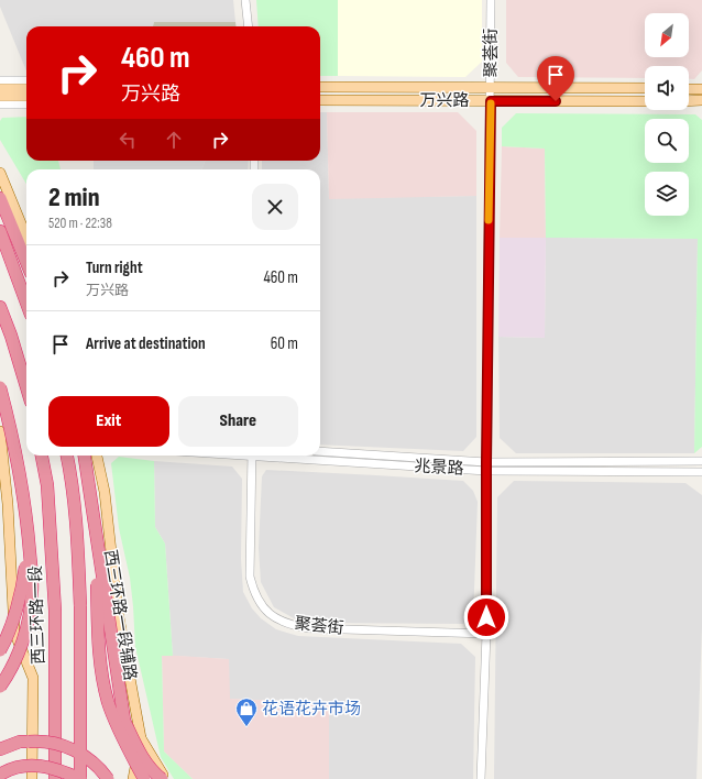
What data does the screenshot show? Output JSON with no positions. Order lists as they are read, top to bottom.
{
  "streets": {
    "highway": ["西三环路一段"],
    "main road": ["万兴路", "西三环路一段辅路"],
    "street": ["聚荟街", "兆景路"]
  },
  "crossings": [
    ["聚荟街", "万兴路"],
    ["聚荟街", "兆景路"]
  ],
  "places": {
    "shop": ["花语花卉市场"]
  },
  "north": "bottom left",
  "page": {
    "turn": ["460 m", "万兴路"],
    "heading": ["2 min", "520 m · 22:38"],
    "list": [
      {
        "name": "Turn right",
        "note": "万兴路",
        "value": "460 m"
      },
      {
        "name": "Arrive at destination",
        "value": "60 m"
      }
    ],
    "buttons": ["Exit", "Share"]
  }
}
